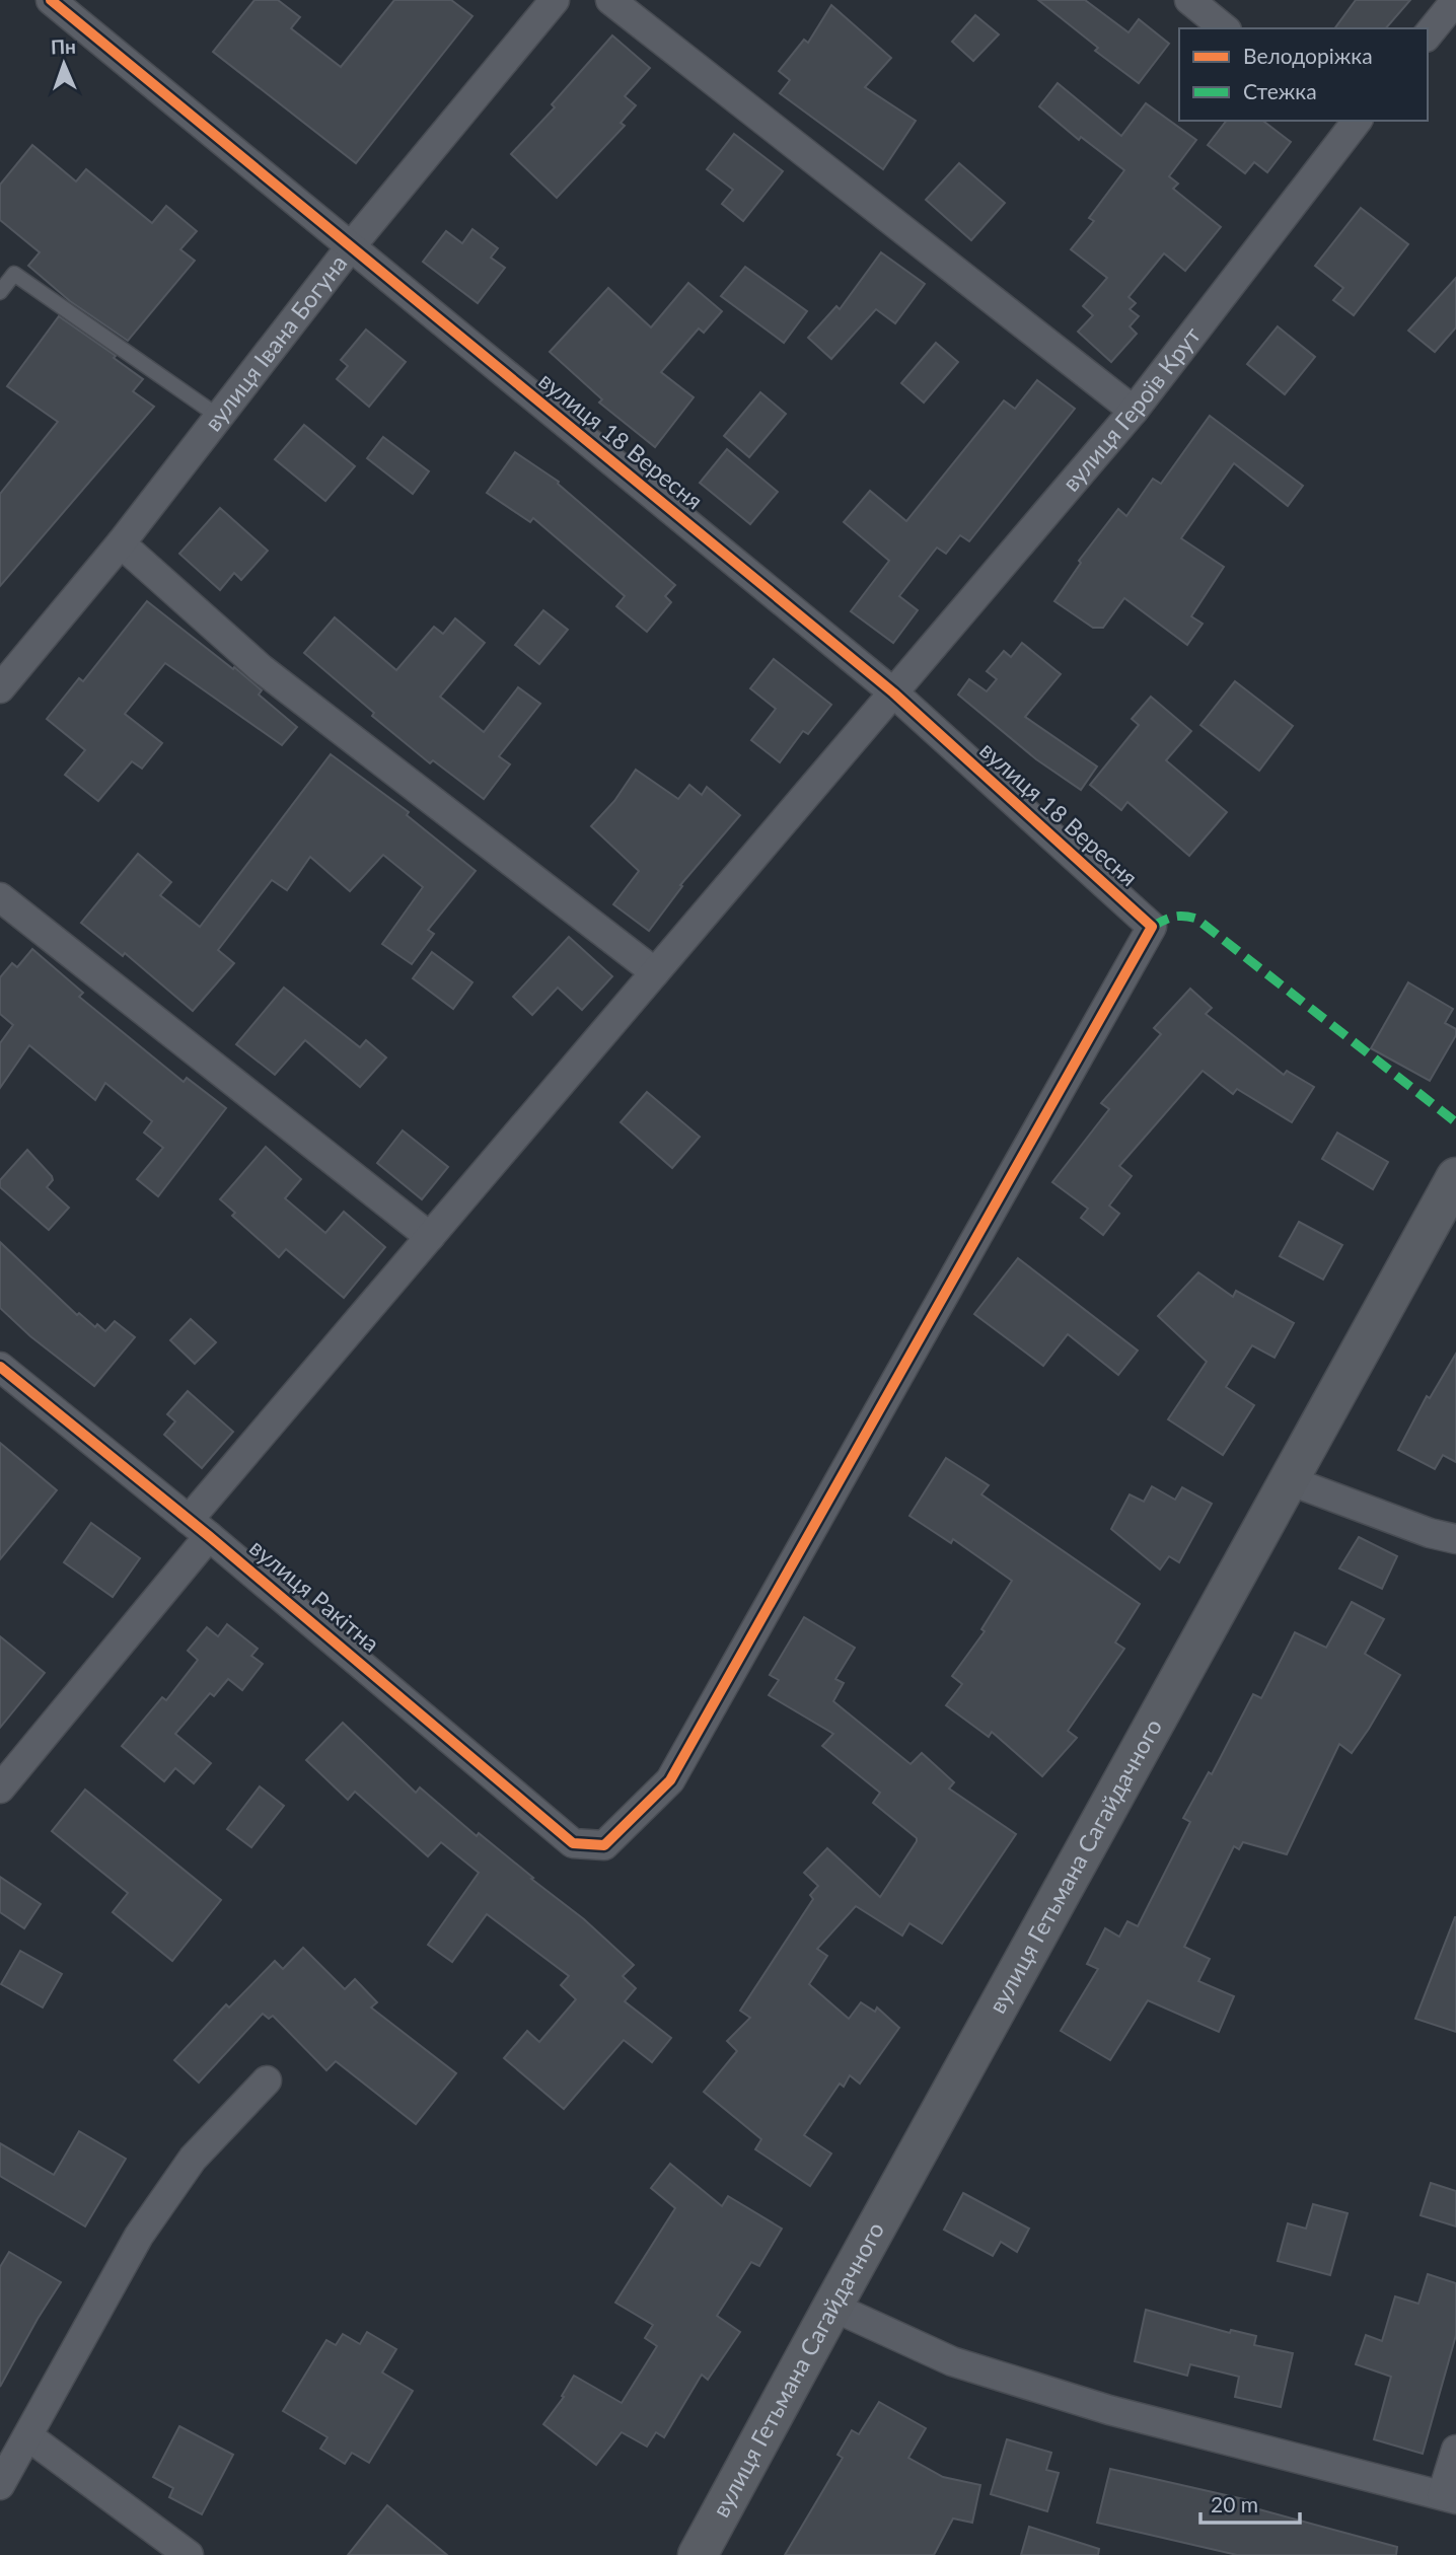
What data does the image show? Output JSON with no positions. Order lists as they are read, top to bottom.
{
  "streets": {
    "main road": ["вулиця Гетьмана Сагайдачного"],
    "street": [
      "вулиця Івана Богуна",
      "вулиця Героїв Крут",
      "вулиця 18 Вересня",
      "вулиця Ракітна"
    ]
  },
  "crossings": [
    ["вулиця Івана Богуна", "вулиця 18 Вересня"],
    ["вулиця Героїв Крут", "вулиця 18 Вересня"],
    ["вулиця Героїв Крут", "вулиця Ракітна"],
    ["вулиця 18 Вересня", "вулиця Ракітна"]
  ],
  "legend": ["Велодоріжка", "Стежка"],
  "scale_bar": "20 m",
  "north": "top"
}
